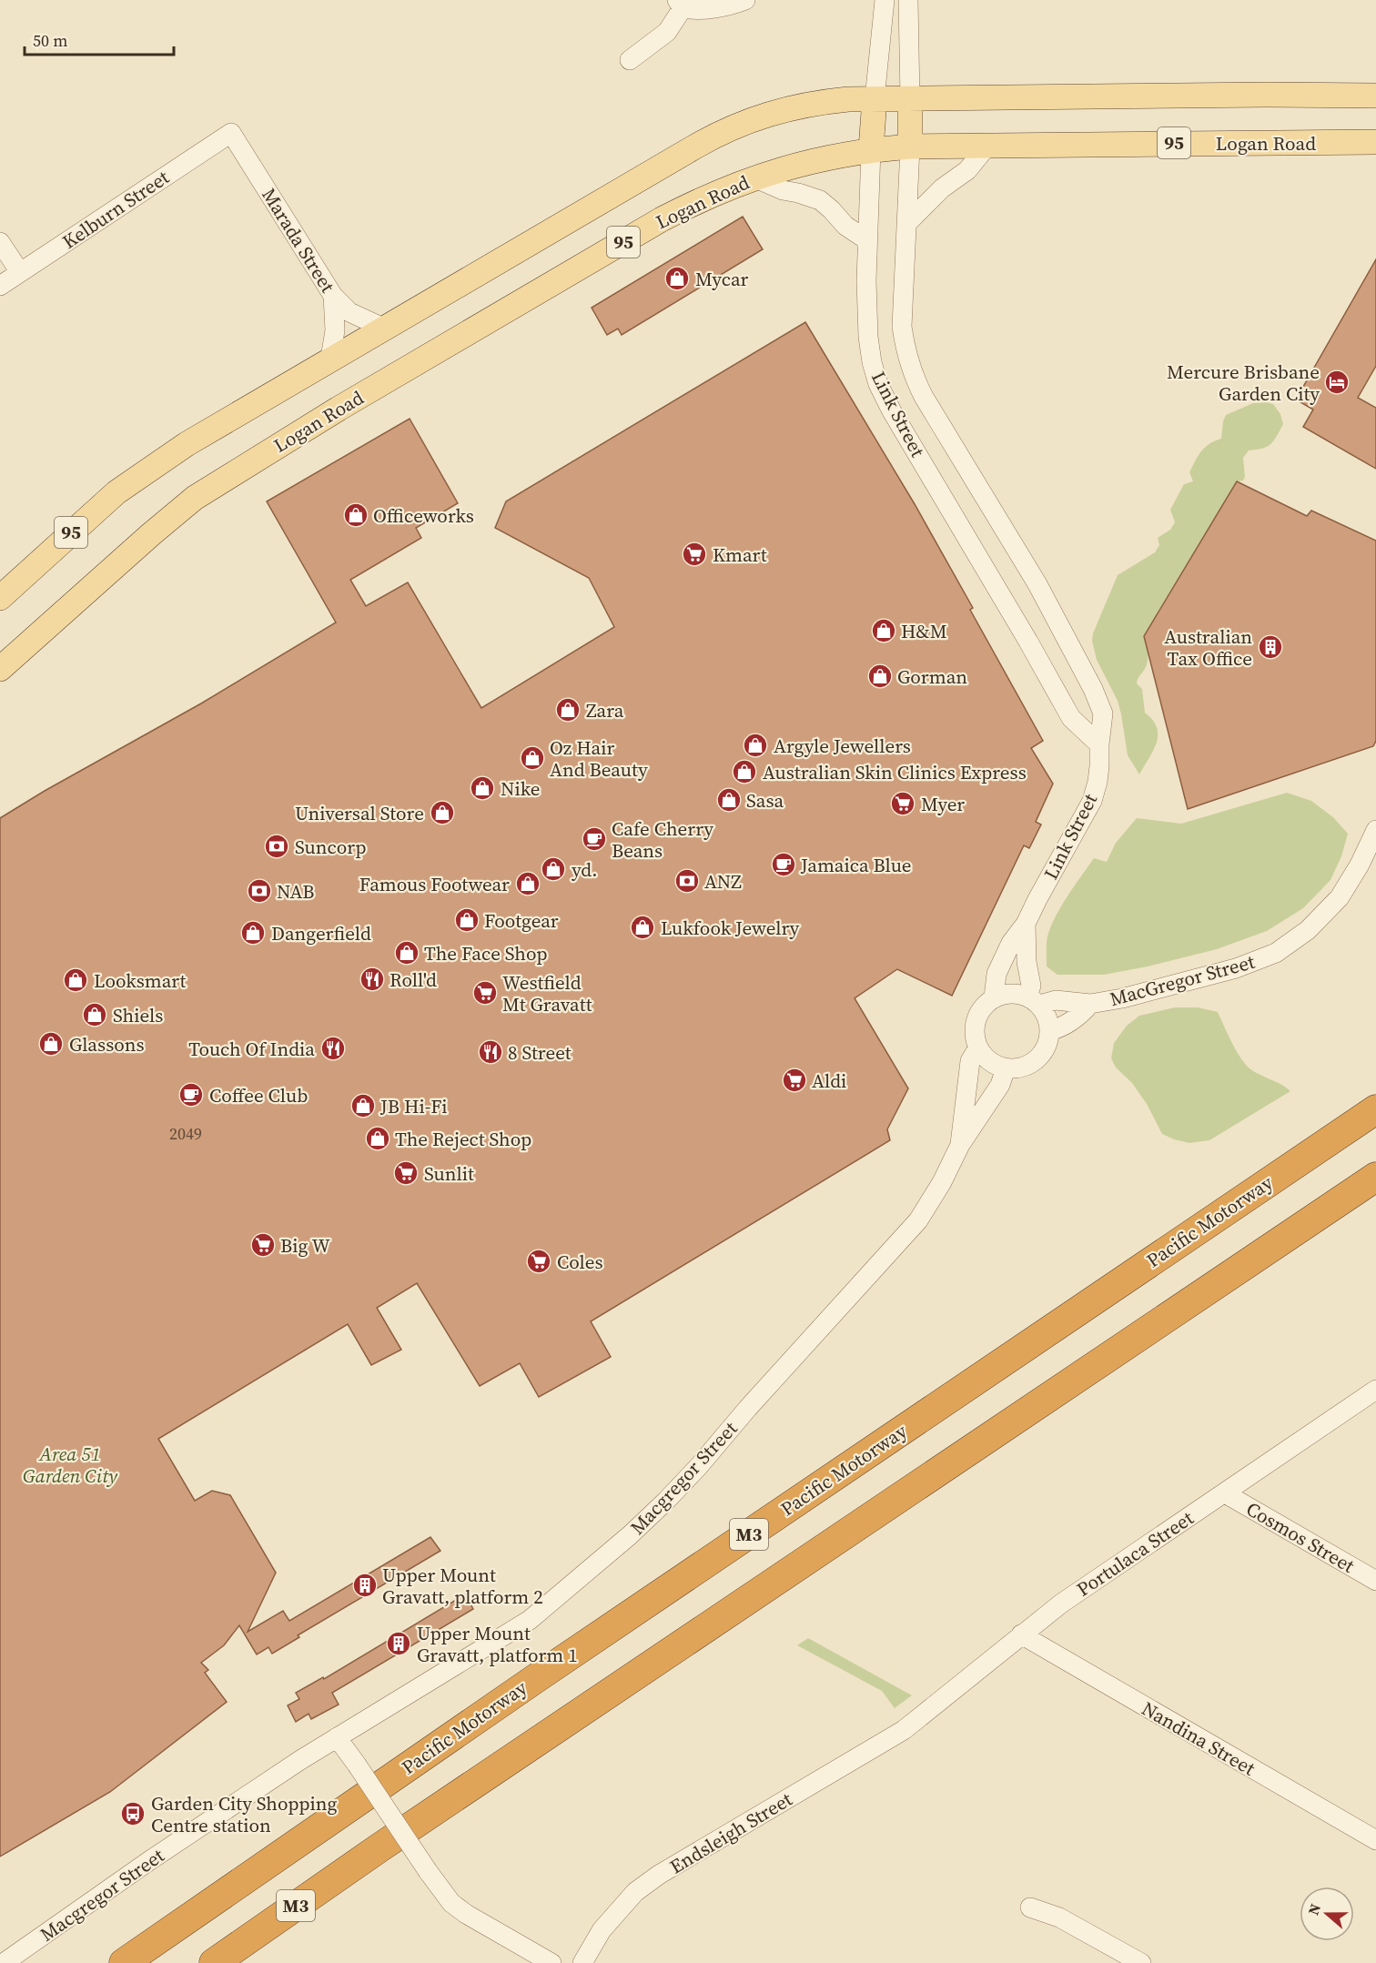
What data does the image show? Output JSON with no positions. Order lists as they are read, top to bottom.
{
  "streets": {
    "highway": ["Pacific Motorway", "M3"],
    "main road": ["95", "Logan Road", "Link Street"],
    "street": [
      "Kelburn Street",
      "Marada Street",
      "MacGregor Street",
      "Macgregor Street",
      "Cosmos Street",
      "Portulaca Street",
      "Nandina Street",
      "Endsleigh Street"
    ]
  },
  "crossings": [
    ["95", "Marada Street"],
    ["95", "Link Street"],
    ["Logan Road", "Link Street"],
    ["Kelburn Street", "Marada Street"],
    ["Link Street", "MacGregor Street"],
    ["Link Street", "Macgregor Street"],
    ["MacGregor Street", "Macgregor Street"],
    ["Cosmos Street", "Portulaca Street"],
    ["Portulaca Street", "Nandina Street"],
    ["Portulaca Street", "Endsleigh Street"]
  ],
  "parks": ["Area 51 Garden City"],
  "places": {
    "shop": [
      "Mycar",
      "Officeworks",
      "H&M",
      "Gorman",
      "Zara",
      "Argyle Jewellers",
      "Oz Hair And Beauty",
      "Australian Skin Clinics Express",
      "Nike",
      "Sasa",
      "Universal Store",
      "yd.",
      "Famous Footwear",
      "Footgear",
      "Lukfook Jewelry",
      "Dangerfield",
      "The Face Shop",
      "Looksmart",
      "Shiels",
      "Glassons",
      "JB Hi-Fi",
      "The Reject Shop"
    ],
    "hotel": ["Mercure Brisbane Garden City"],
    "supermarket": [
      "Kmart",
      "Myer",
      "Westfield Mt Gravatt",
      "Aldi",
      "Sunlit",
      "Big W",
      "Coles"
    ],
    "building": ["Australian Tax Office", "Upper Mount Gravatt, platform 2", "Upper Mount Gravatt, platform 1"],
    "cafe": ["Cafe Cherry Beans", "Jamaica Blue", "Coffee Club"],
    "bank": ["Suncorp", "ANZ", "NAB"],
    "restaurant": ["Roll'd", "Touch Of India", "8 Street"],
    "bus stop": ["Garden City Shopping Centre station"]
  },
  "house_numbers": ["2049"],
  "scale_bar": "50 m",
  "north": "left"
}
